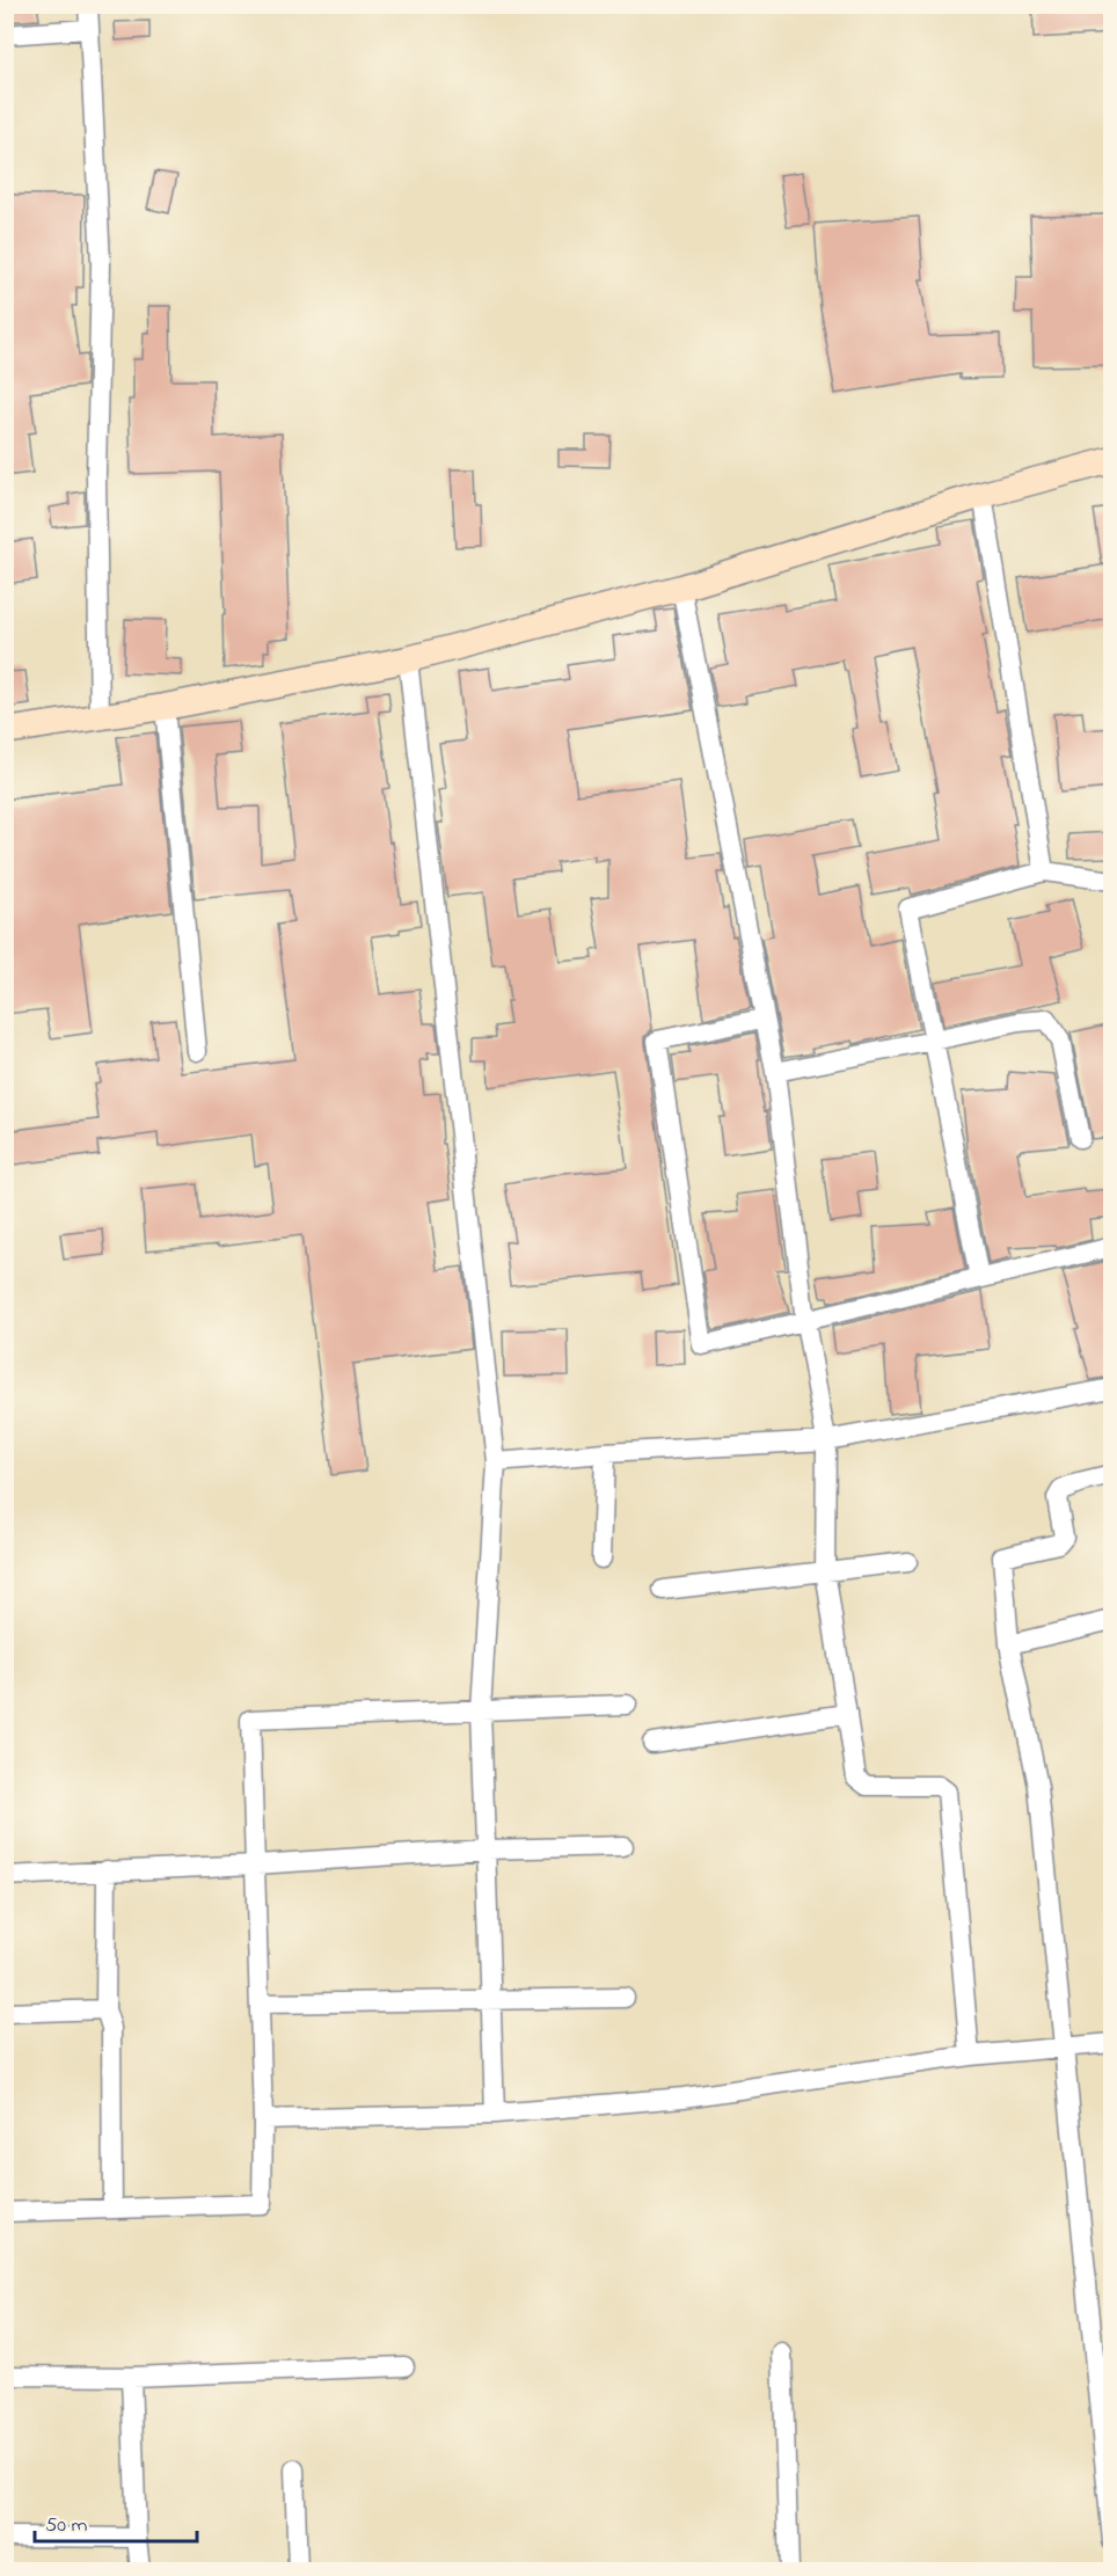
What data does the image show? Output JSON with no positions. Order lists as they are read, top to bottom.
{
  "scale_bar": "50 m"
}
